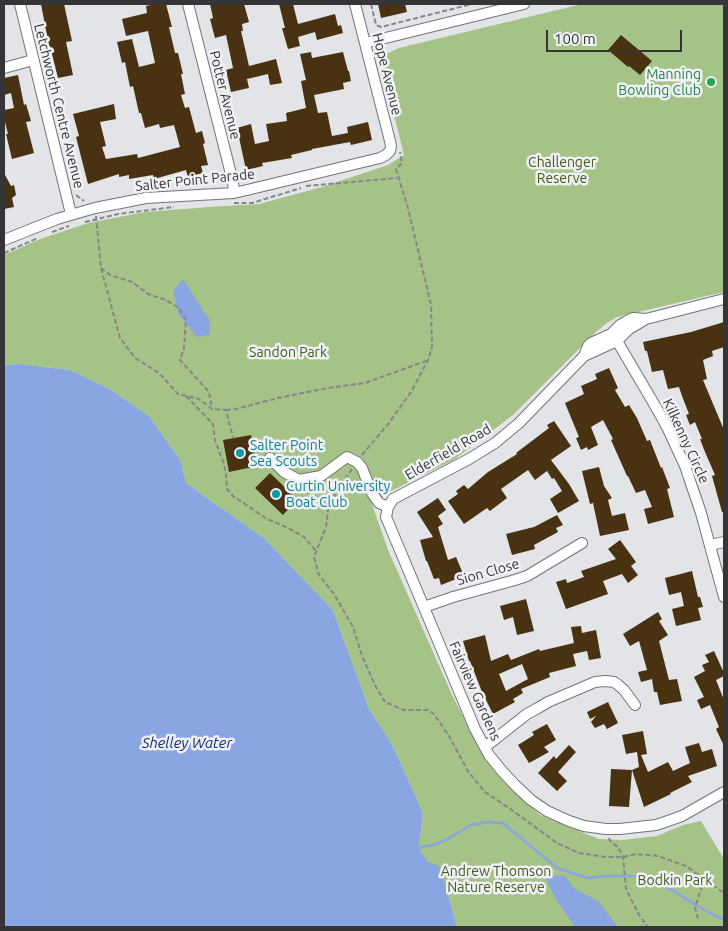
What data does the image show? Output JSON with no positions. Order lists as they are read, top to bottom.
{
  "streets": {
    "street": [
      "Hope Avenue",
      "Potter Avenue",
      "Letchworth Centre Avenue",
      "Salter Point Parade",
      "Kilkenny Circle",
      "Elderfield Road",
      "Sion Close",
      "Fairview Gardens"
    ]
  },
  "crossings": [
    ["Hope Avenue", "Salter Point Parade"],
    ["Potter Avenue", "Salter Point Parade"],
    ["Letchworth Centre Avenue", "Salter Point Parade"],
    ["Kilkenny Circle", "Elderfield Road"],
    ["Elderfield Road", "Fairview Gardens"],
    ["Sion Close", "Fairview Gardens"]
  ],
  "water": ["Shelley Water"],
  "parks": [
    "Challenger Reserve",
    "Sandon Park",
    "Andrew Thomson Nature Reserve",
    "Bodkin Park"
  ],
  "places": ["Manning Bowling Club", "Salter Point Sea Scouts", "Curtin University Boat Club"],
  "scale_bar": "100 m"
}
